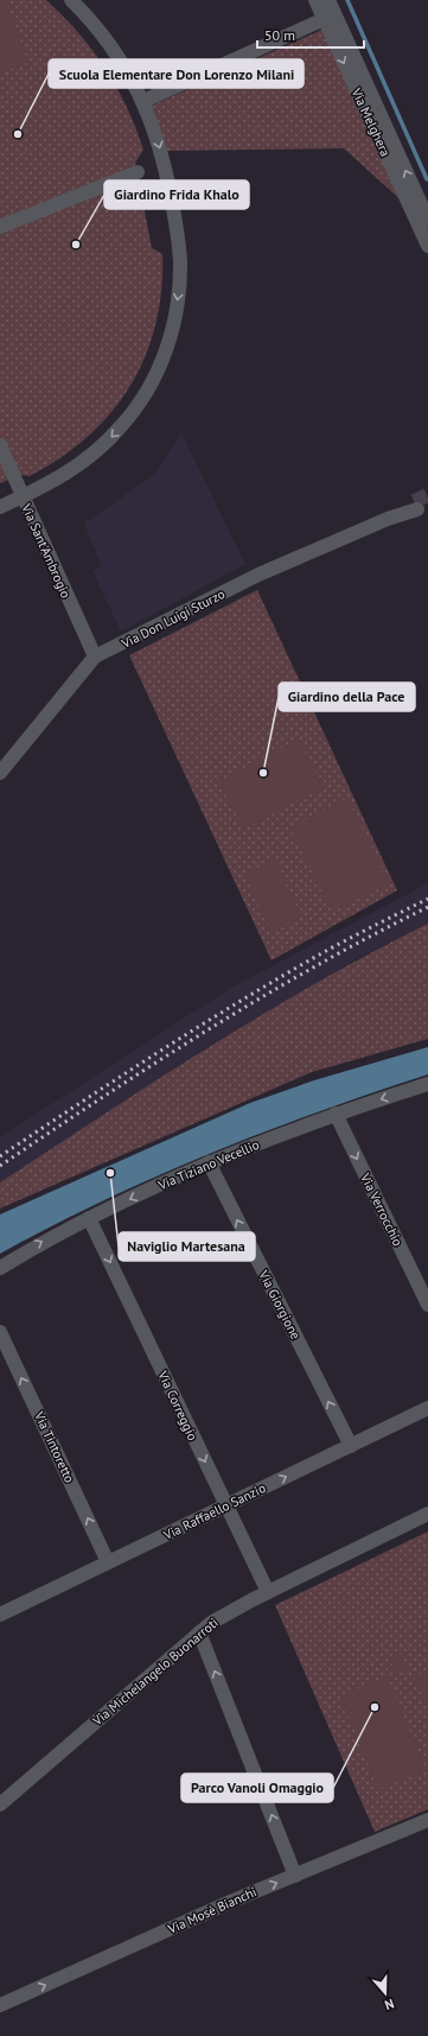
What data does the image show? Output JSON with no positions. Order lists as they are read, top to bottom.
{
  "streets": {
    "street": [
      "Via Melghera",
      "Via Sant'Ambrogio",
      "Via Don Luigi Sturzo",
      "Via Tiziano Vecellio",
      "Via Verrocchio",
      "Via Giorgione",
      "Via Correggio",
      "Via Tintoretto",
      "Via Raffaello Sanzio",
      "Via Michelangelo Buonarroti",
      "Via Mosè Bianchi"
    ]
  },
  "crossings": [
    ["Via Sant'Ambrogio", "Via Don Luigi Sturzo"],
    ["Via Tiziano Vecellio", "Via Verrocchio"],
    ["Via Tiziano Vecellio", "Via Giorgione"],
    ["Via Tiziano Vecellio", "Via Correggio"],
    ["Via Giorgione", "Via Raffaello Sanzio"],
    ["Via Correggio", "Via Raffaello Sanzio"],
    ["Via Correggio", "Via Michelangelo Buonarroti"],
    ["Via Tintoretto", "Via Raffaello Sanzio"]
  ],
  "one_way": [
    "Via Verrocchio",
    "Via Giorgione",
    "Via Correggio",
    "Via Tintoretto",
    "Via Mosè Bianchi"
  ],
  "places": [
    "Scuola Elementare Don Lorenzo Milani",
    "Giardino Frida Khalo",
    "Giardino della Pace",
    "Naviglio Martesana",
    "Parco Vanoli Omaggio"
  ],
  "scale_bar": "50 m",
  "north": "bottom"
}
